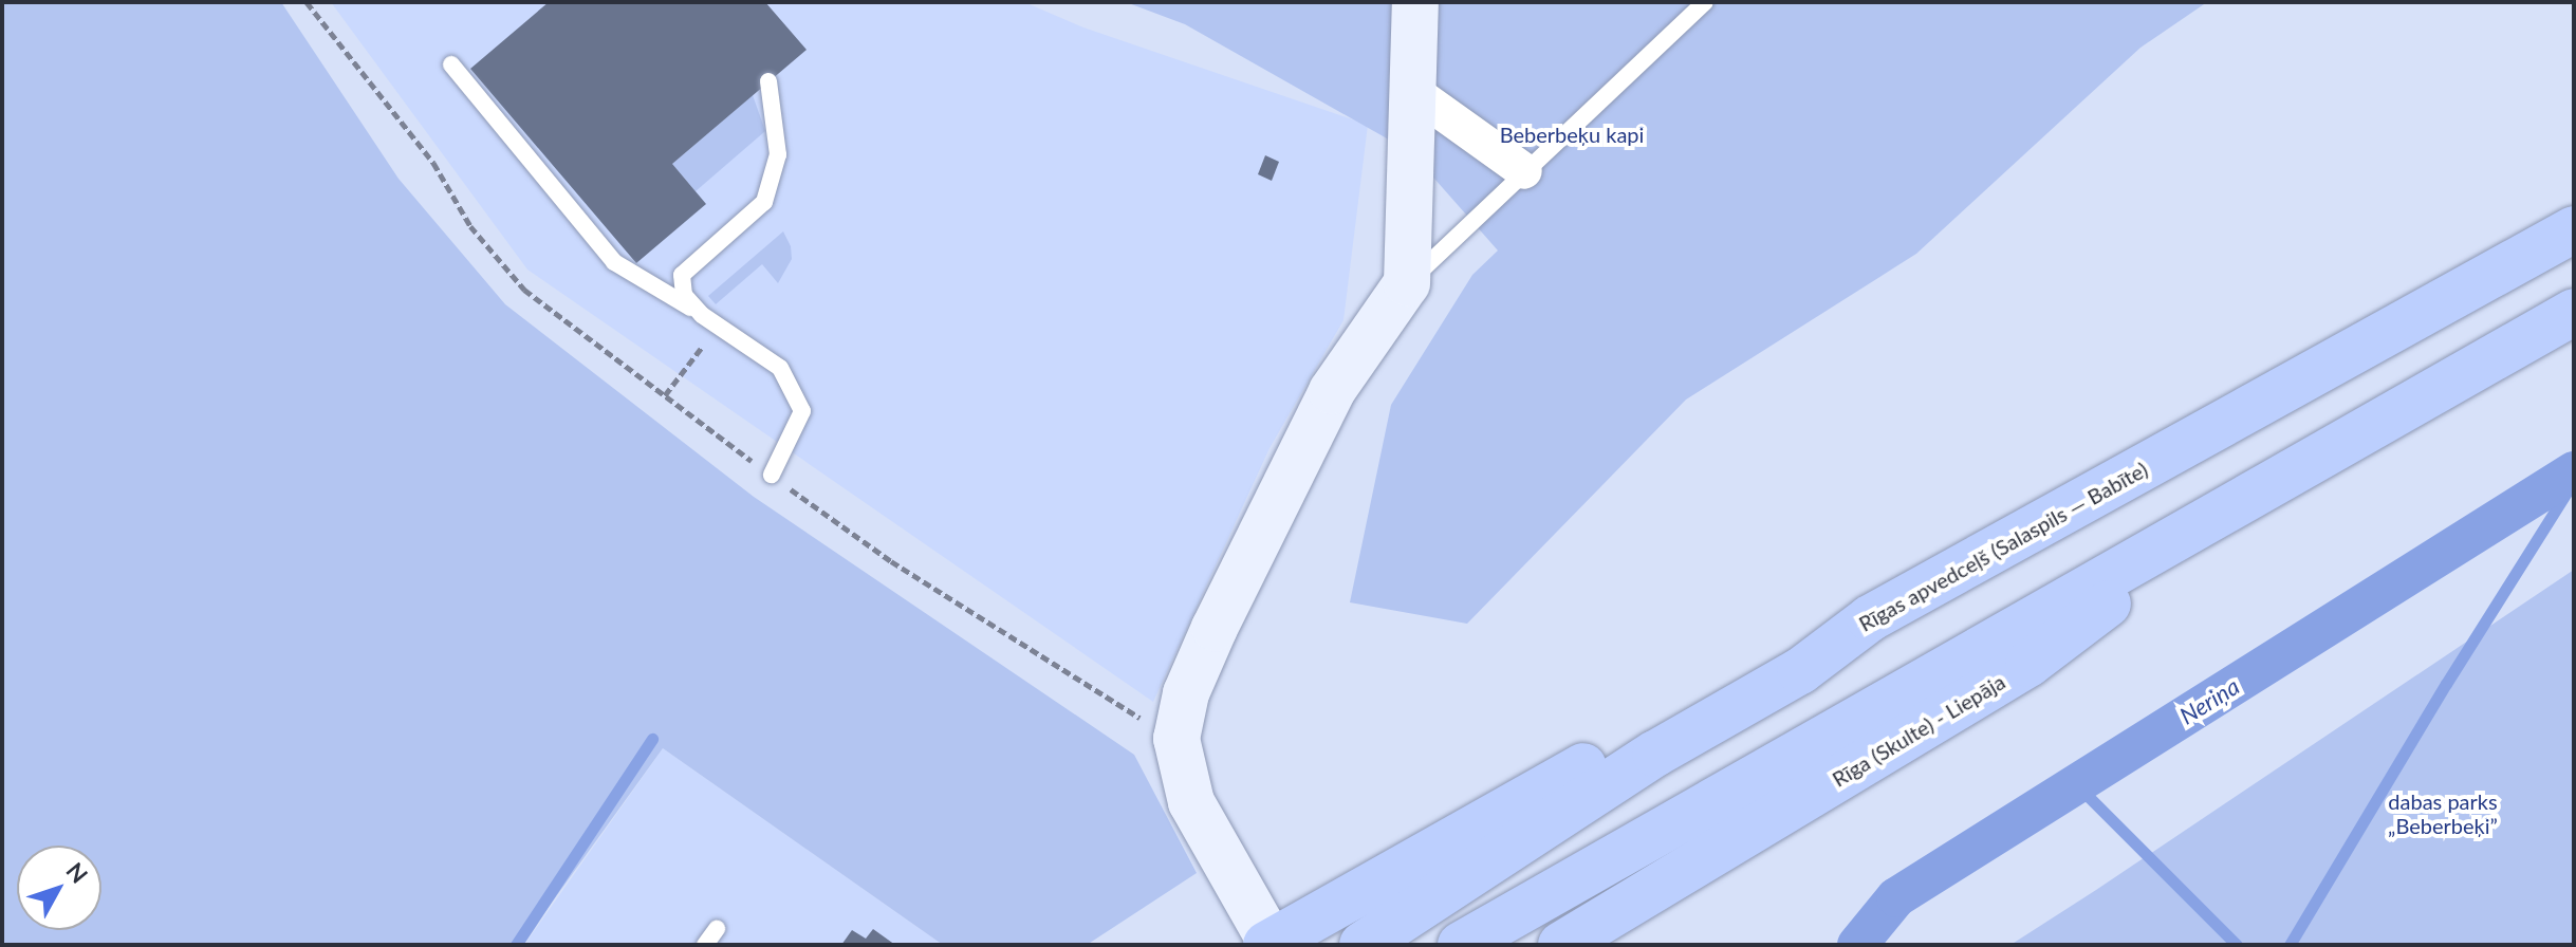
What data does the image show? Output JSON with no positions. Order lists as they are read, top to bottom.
{
  "streets": {
    "highway": ["Rīgas apvedceļš (Salaspils — Babīte)", "Rīga (Skulte) - Liepāja"]
  },
  "water": ["Neriņa"],
  "parks": ["Beberbeķu kapi", "dabas parks „Beberbeķi”"],
  "north": "top right"
}
